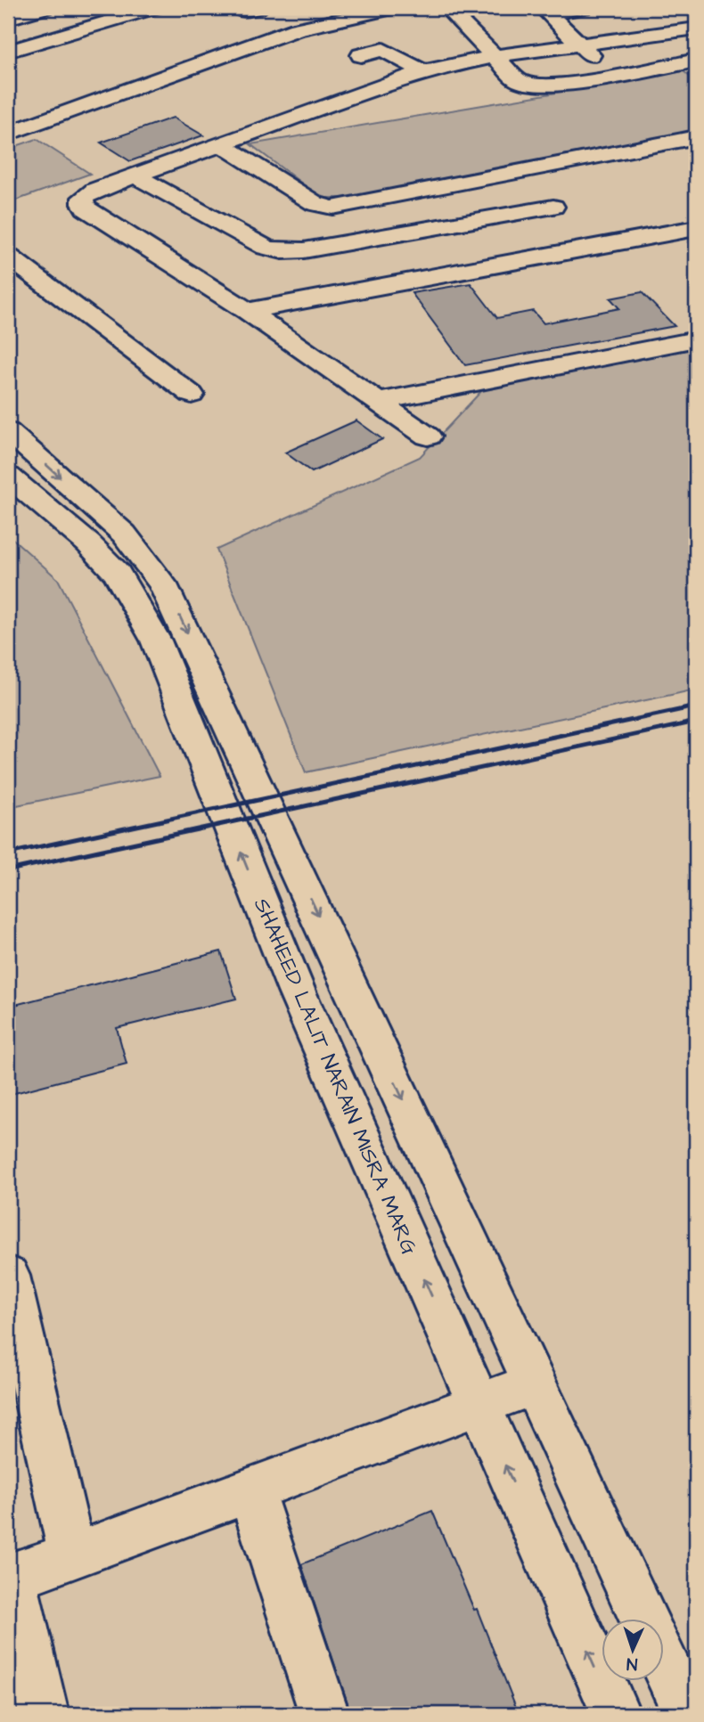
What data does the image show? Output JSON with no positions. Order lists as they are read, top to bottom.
{
  "streets": {
    "street": ["SHAHEED LALIT NARAIN MISRA MARG"]
  },
  "north": "bottom"
}
